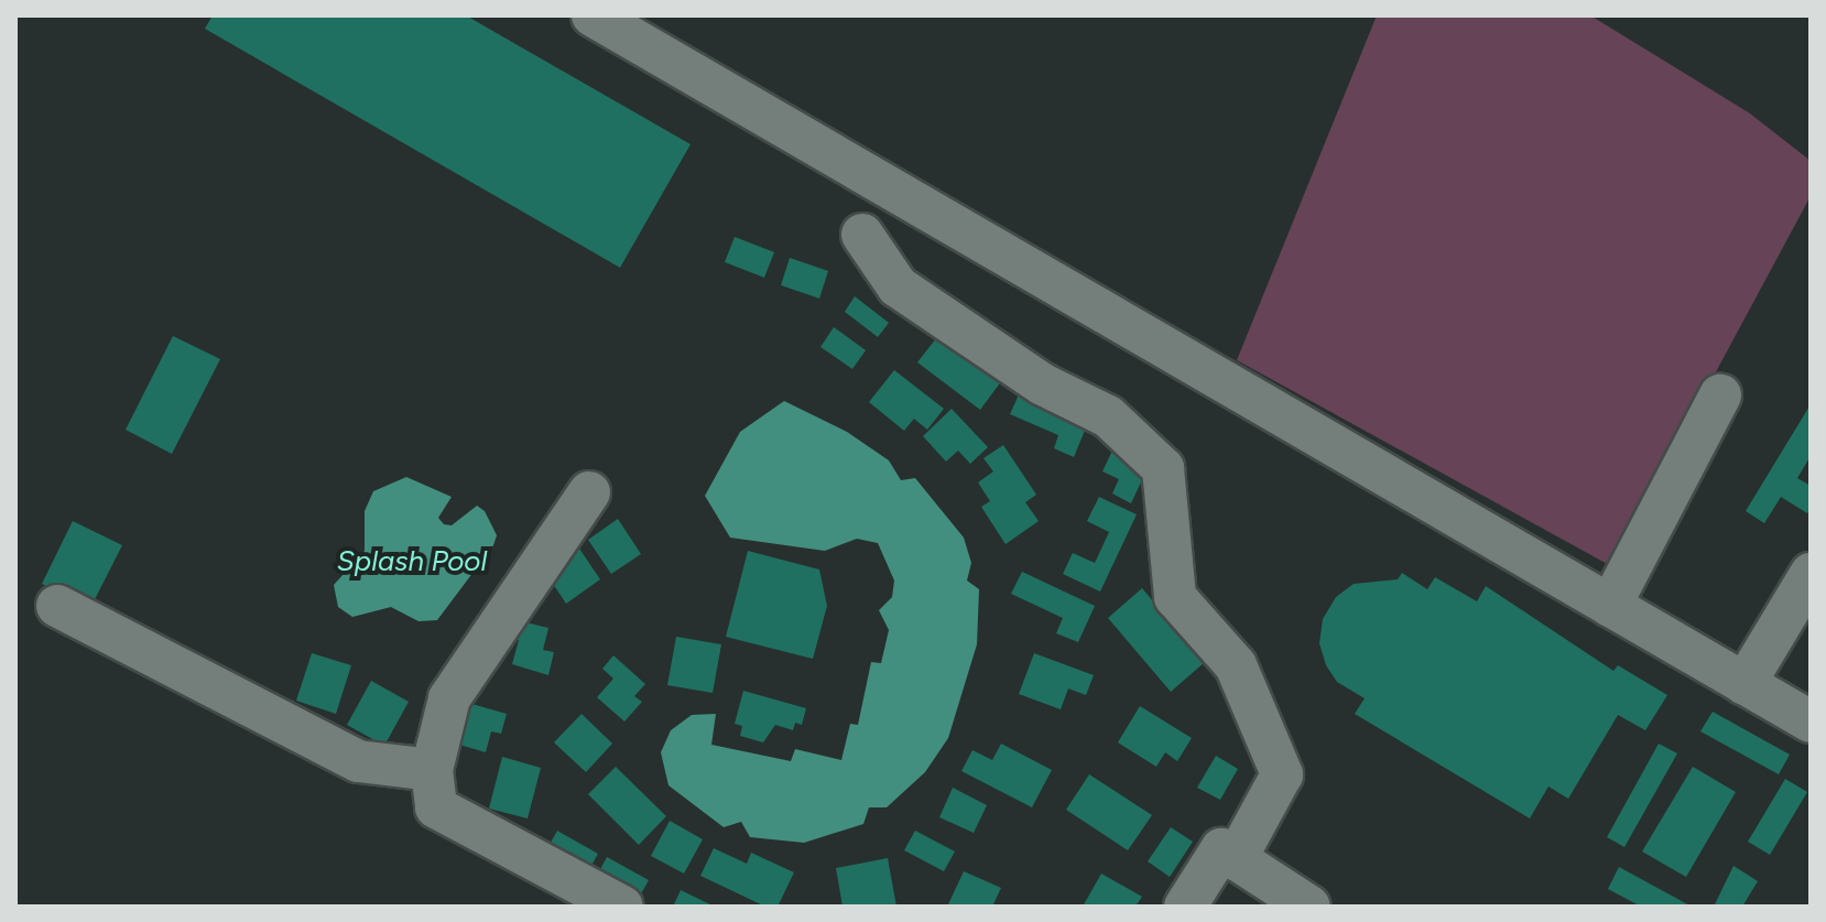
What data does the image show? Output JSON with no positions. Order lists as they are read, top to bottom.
{
  "water": ["Splash Pool"]
}
